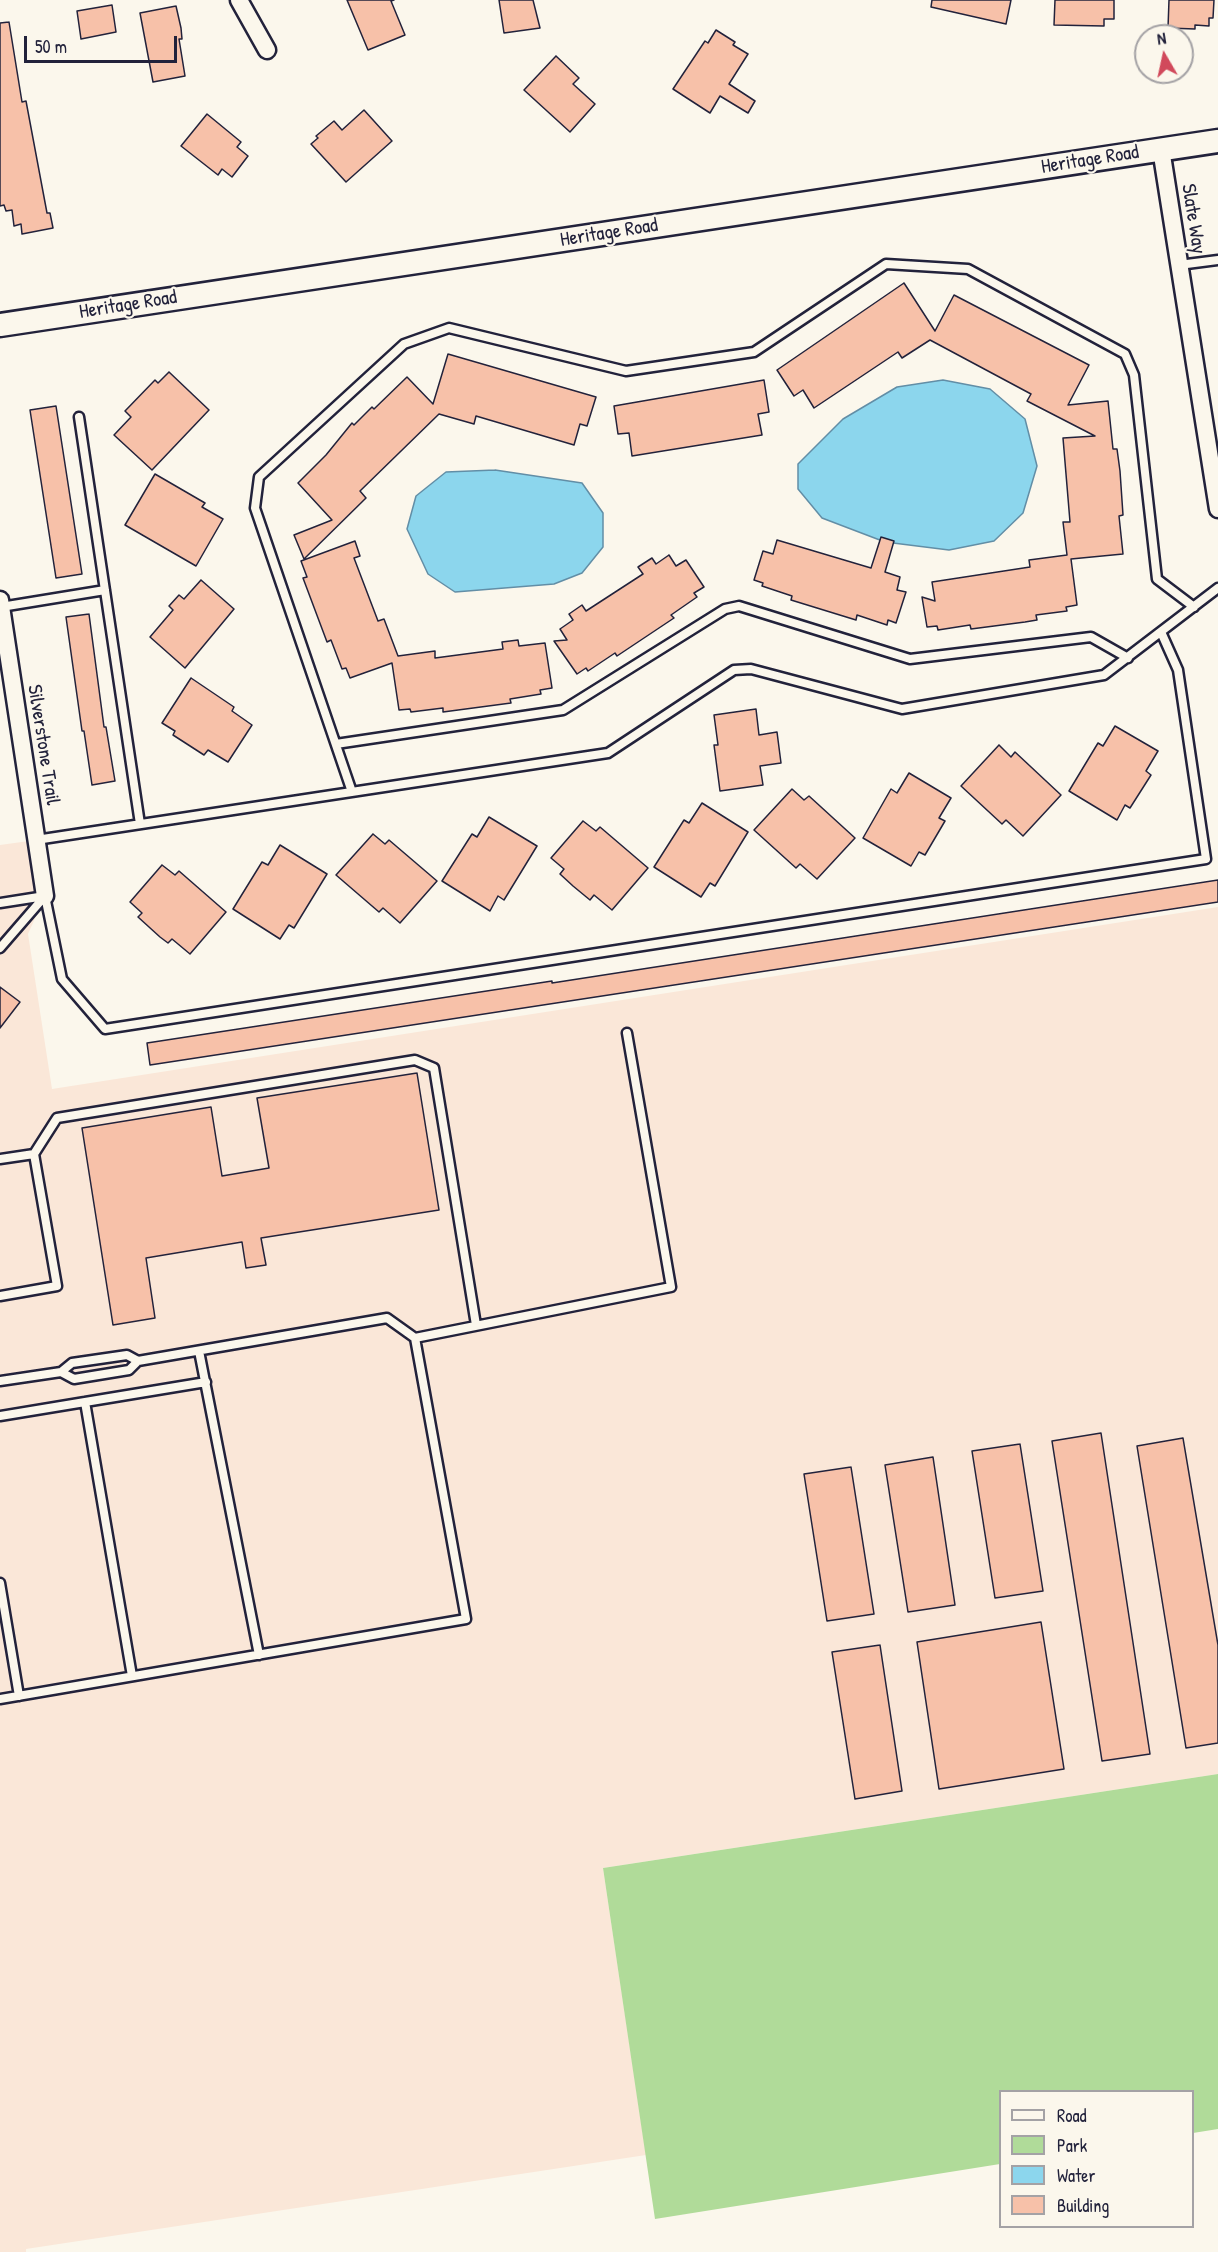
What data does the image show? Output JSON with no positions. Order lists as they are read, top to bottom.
{
  "streets": {
    "main road": ["Heritage Road"],
    "street": ["Slate Way", "Silverstone Trail"]
  },
  "crossings": [
    ["Heritage Road", "Slate Way"]
  ],
  "legend": [
    "Road",
    "Park",
    "Water",
    "Building"
  ],
  "scale_bar": "50 m",
  "north": "top"
}
